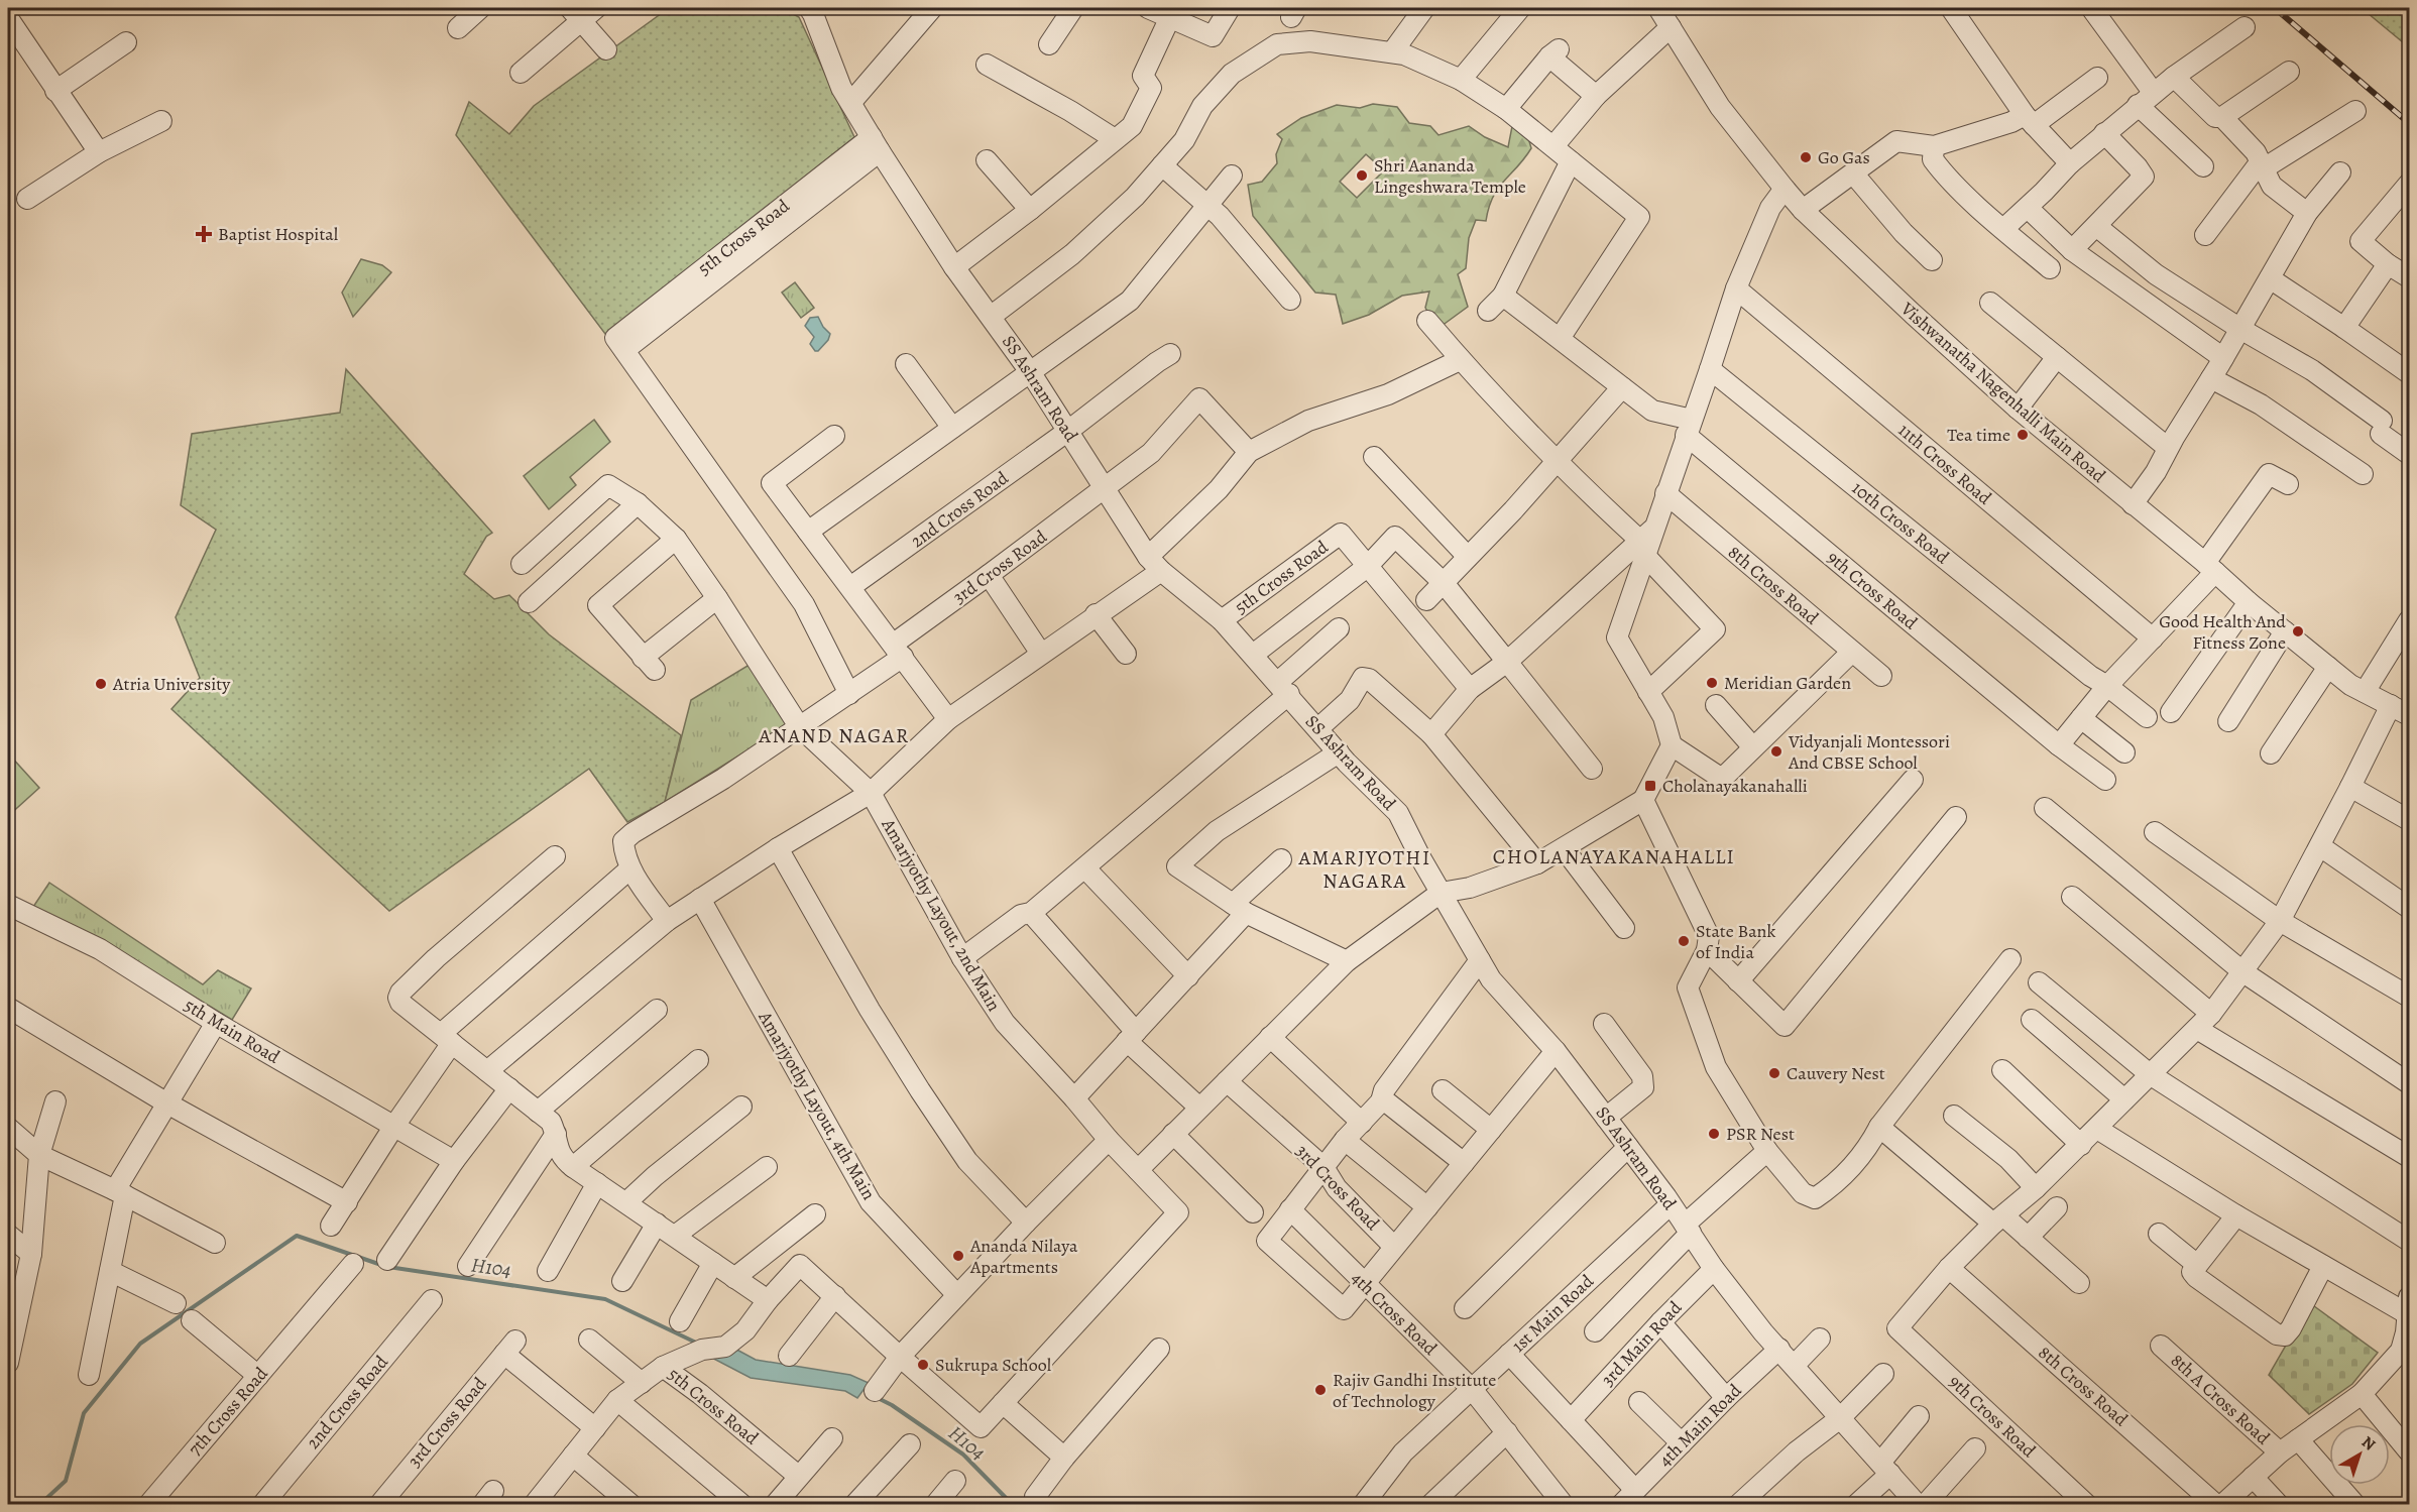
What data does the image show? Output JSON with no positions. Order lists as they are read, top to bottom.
{
  "streets": {
    "street": [
      "5th Cross Road",
      "SS Ashram Road",
      "Vishwanatha Nagenhalli Main Road",
      "11th Cross Road",
      "2nd Cross Road",
      "10th Cross Road",
      "3rd Cross Road",
      "8th Cross Road",
      "9th Cross Road",
      "Amarjyothy Layout, 2nd Main",
      "5th Main Road",
      "Amarjyothy Layout, 4th Main",
      "4th Cross Road",
      "1st Main Road",
      "3rd Main Road",
      "8th A Cross Road",
      "7th Cross Road",
      "4th Main Road"
    ]
  },
  "crossings": [
    ["5th Cross Road", "SS Ashram Road"],
    ["5th Cross Road", "3rd Cross Road"],
    ["SS Ashram Road", "2nd Cross Road"],
    ["SS Ashram Road", "3rd Cross Road"],
    ["SS Ashram Road", "1st Main Road"],
    ["SS Ashram Road", "3rd Main Road"],
    ["SS Ashram Road", "4th Main Road"],
    ["3rd Cross Road", "Amarjyothy Layout, 2nd Main"],
    ["8th Cross Road", "9th Cross Road"],
    ["4th Cross Road", "1st Main Road"]
  ],
  "districts": ["ANAND NAGAR", "CHOLANAYAKANAHALLI", "AMARJYOTHI NAGARA"],
  "water": ["H104"],
  "places": {
    "other": [
      "Go Gas",
      "Shri Aananda Lingeshwara Temple",
      "Tea time",
      "Good Health And Fitness Zone",
      "Meridian Garden",
      "Atria University",
      "Vidyanjali Montessori And CBSE School",
      "State Bank of India",
      "Cauvery Nest",
      "PSR Nest",
      "Ananda Nilaya Apartments",
      "Sukrupa School",
      "Rajiv Gandhi Institute of Technology"
    ],
    "health": ["Baptist Hospital"],
    "transit": ["Cholanayakanahalli"]
  },
  "north": "top right"
}
